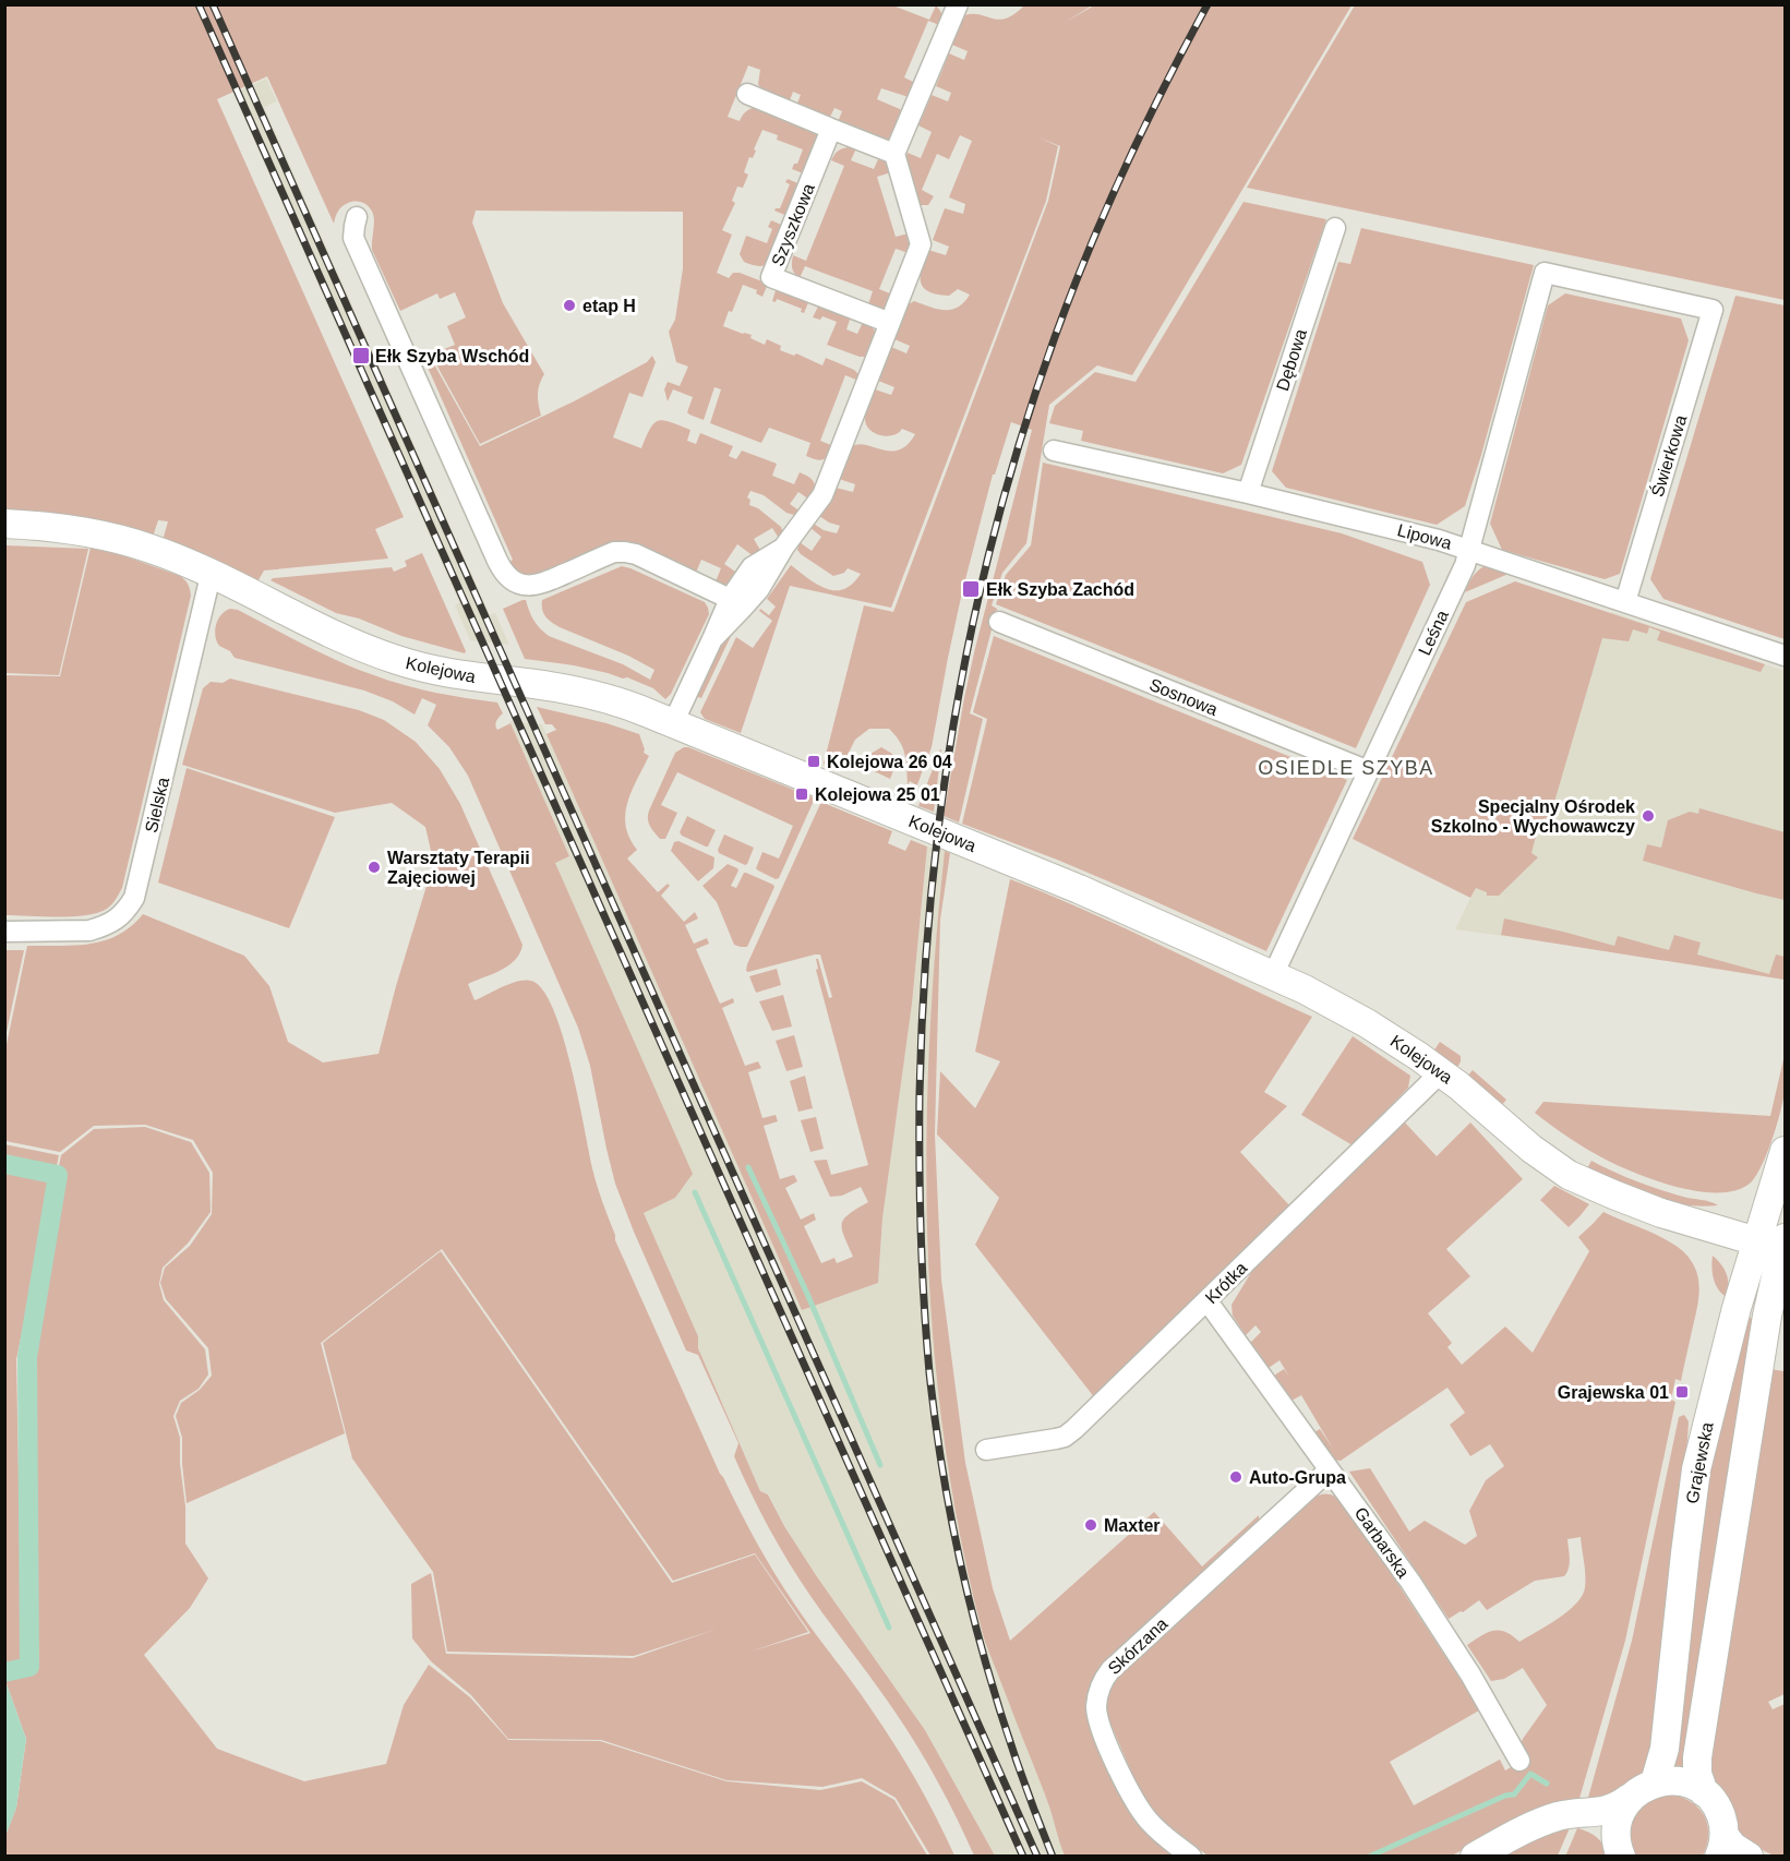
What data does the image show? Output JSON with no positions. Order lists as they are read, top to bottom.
{
  "streets": {
    "street": [
      "Szyszkowa",
      "Dębowa",
      "Świerkowa",
      "Lipowa",
      "Leśna",
      "Kolejowa",
      "Sosnowa",
      "Sielska",
      "Krótka",
      "Grajewska",
      "Garbarska",
      "Skórzana"
    ]
  },
  "crossings": [
    ["Dębowa", "Lipowa"],
    ["Świerkowa", "Lipowa"],
    ["Świerkowa", "Leśna"],
    ["Lipowa", "Leśna"],
    ["Leśna", "Kolejowa"],
    ["Leśna", "Sosnowa"],
    ["Kolejowa", "Sielska"],
    ["Kolejowa", "Krótka"],
    ["Kolejowa", "Grajewska"],
    ["Krótka", "Garbarska"],
    ["Garbarska", "Skórzana"]
  ],
  "districts": ["OSIEDLE SZYBA"],
  "places": {
    "other": [
      "etap H",
      "Specjalny Ośrodek Szkolno - Wychowawczy",
      "Warsztaty Terapii Zajęciowej",
      "Auto-Grupa",
      "Maxter"
    ],
    "transit": [
      "Ełk Szyba Wschód",
      "Ełk Szyba Zachód",
      "Kolejowa 26 04",
      "Kolejowa 25 01",
      "Grajewska 01"
    ]
  }
}
